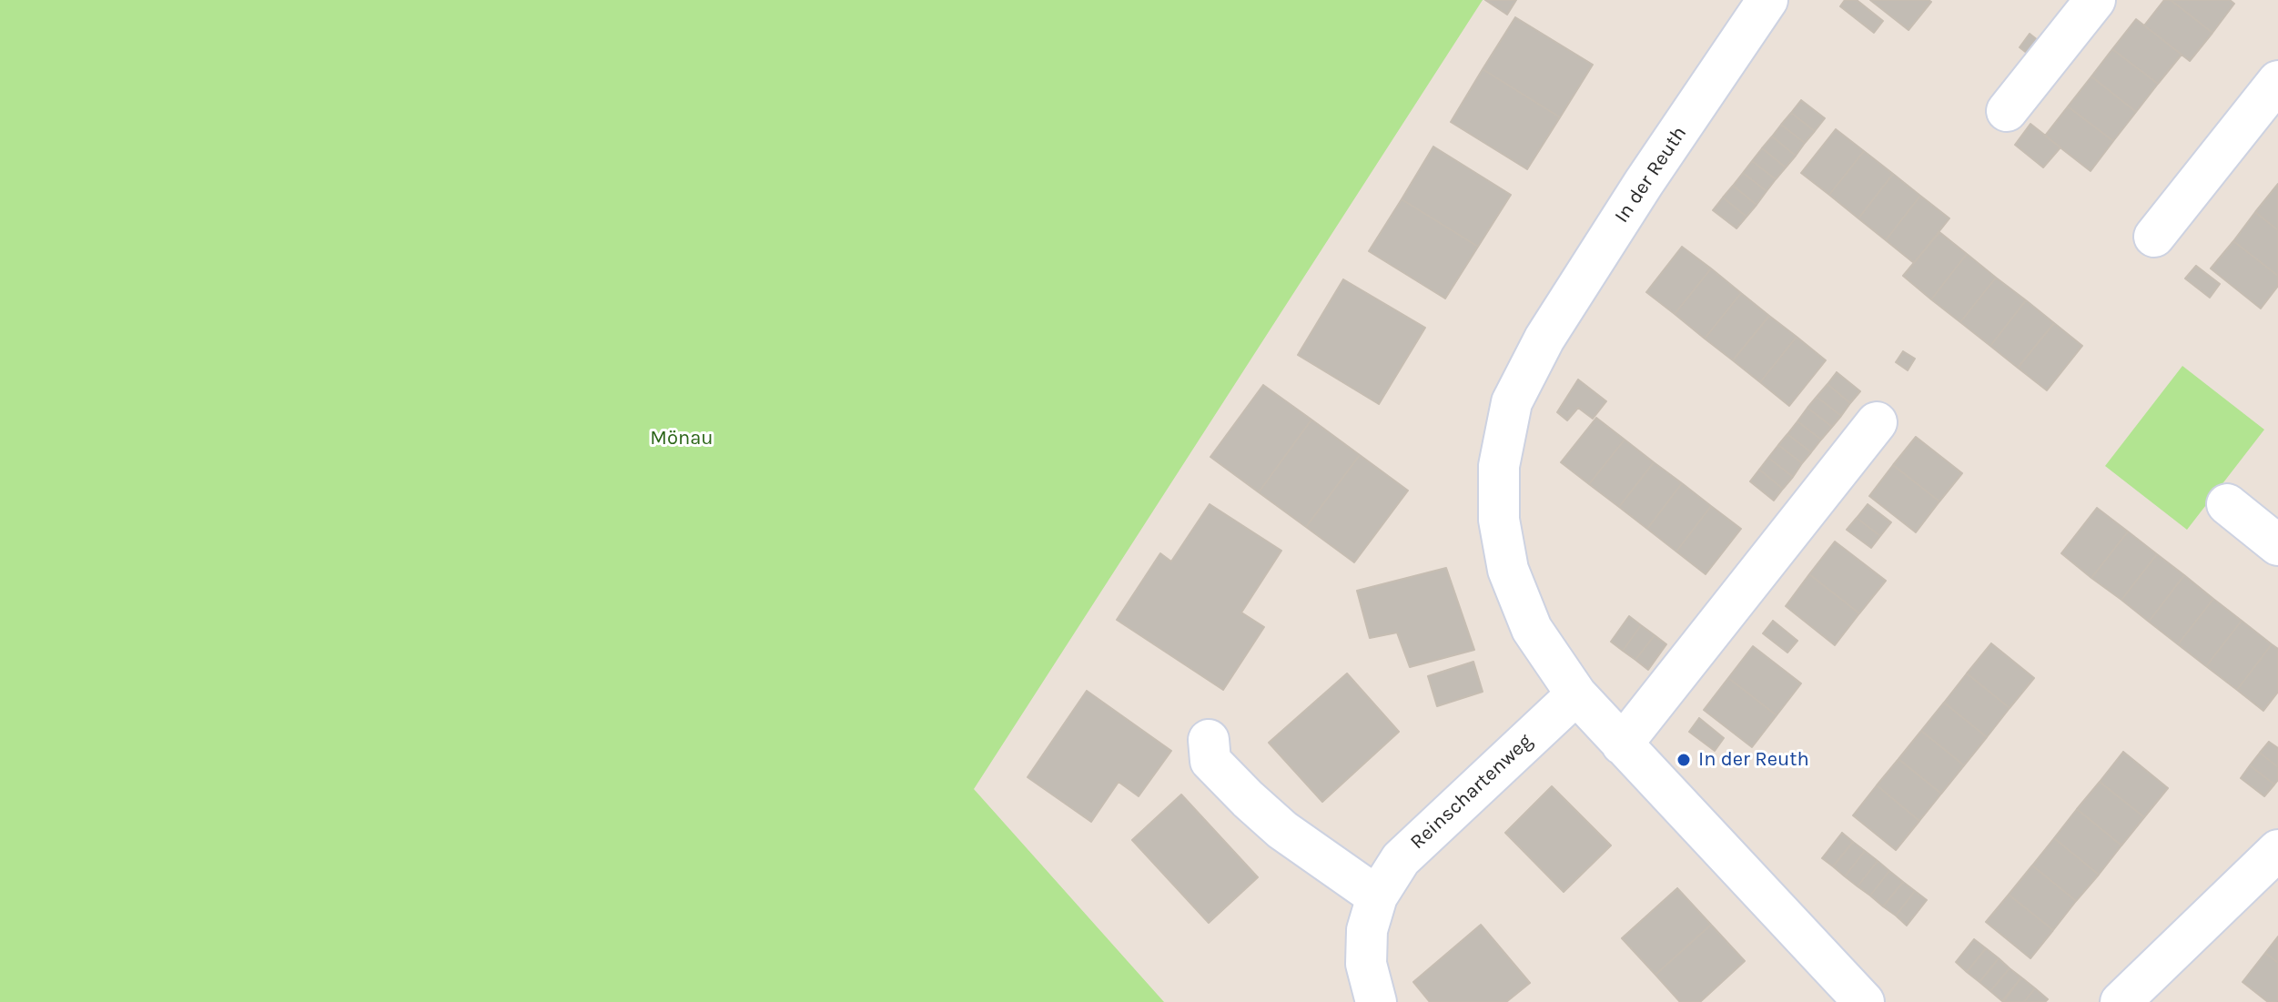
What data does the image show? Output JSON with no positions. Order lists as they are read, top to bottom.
{
  "streets": {
    "street": ["In der Reuth", "Reinschartenweg"]
  },
  "crossings": [
    ["In der Reuth", "Reinschartenweg"]
  ],
  "parks": ["Mönau"],
  "places": ["In der Reuth"]
}
